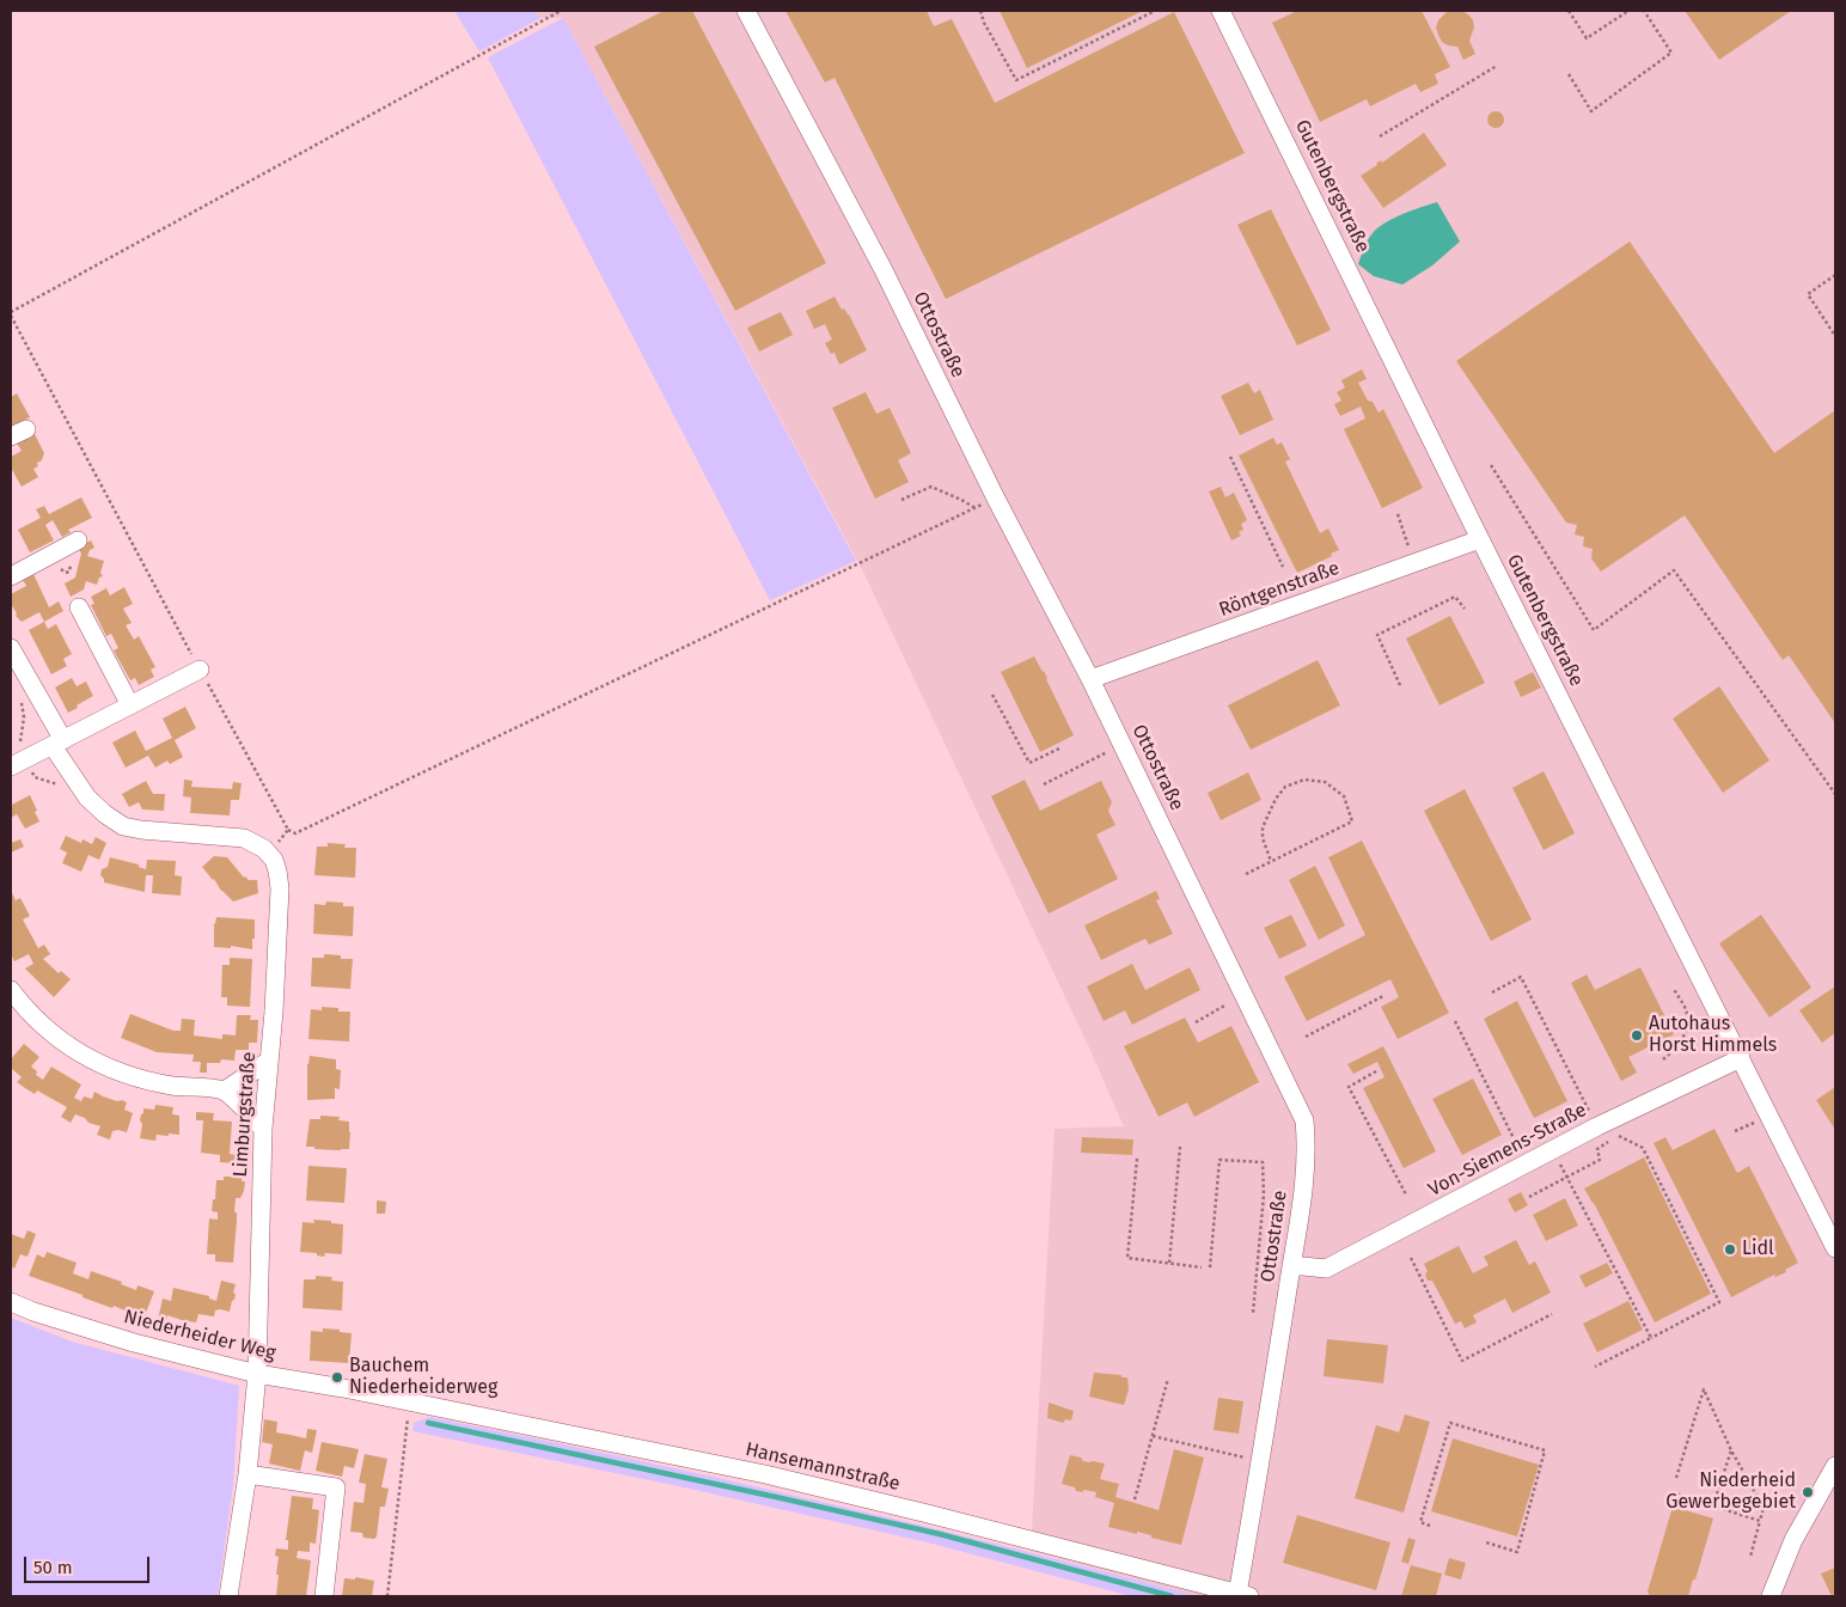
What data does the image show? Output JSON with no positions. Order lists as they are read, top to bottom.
{
  "streets": {
    "street": [
      "Gutenbergstraße",
      "Ottostraße",
      "Röntgenstraße",
      "Limburgstraße",
      "Von-Siemens-Straße",
      "Niederheider Weg",
      "Hansemannstraße"
    ]
  },
  "crossings": [
    ["Gutenbergstraße", "Röntgenstraße"],
    ["Gutenbergstraße", "Von-Siemens-Straße"],
    ["Ottostraße", "Röntgenstraße"],
    ["Ottostraße", "Von-Siemens-Straße"],
    ["Ottostraße", "Hansemannstraße"],
    ["Limburgstraße", "Niederheider Weg"],
    ["Niederheider Weg", "Hansemannstraße"]
  ],
  "places": [
    "Autohaus Horst Himmels",
    "Lidl",
    "Bauchem Niederheiderweg",
    "Niederheid Gewerbegebiet"
  ],
  "scale_bar": "50 m"
}
